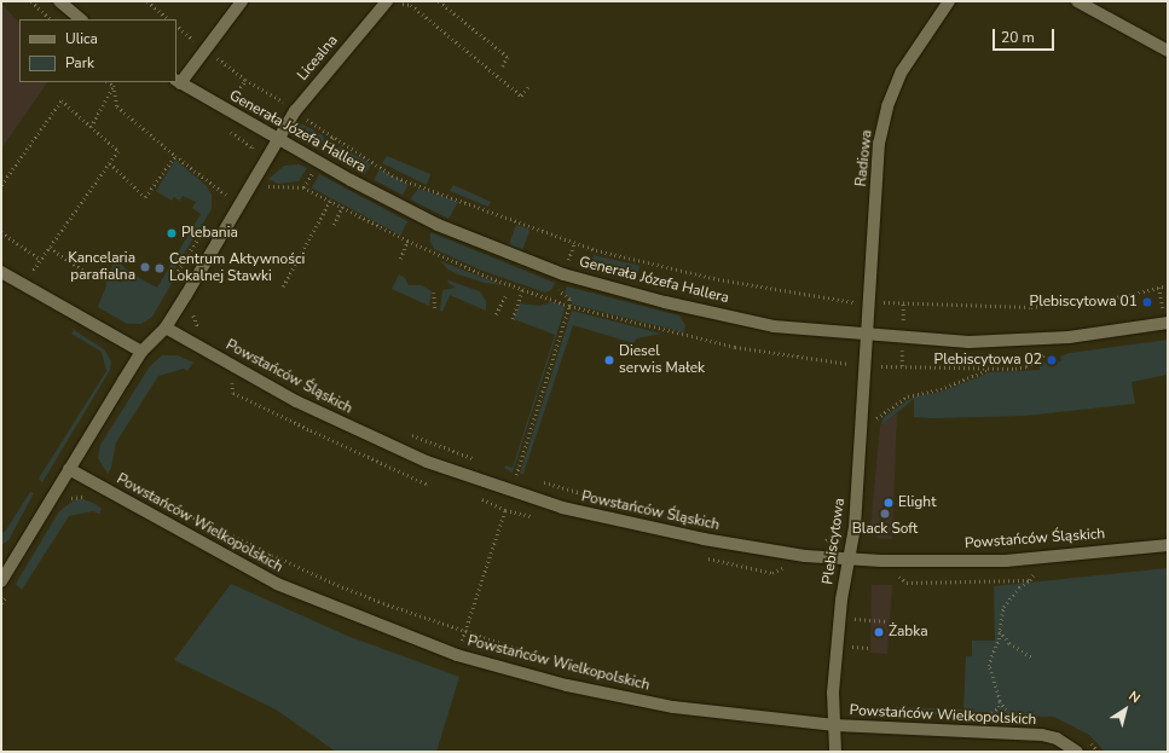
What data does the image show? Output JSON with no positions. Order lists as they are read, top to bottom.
{
  "streets": {
    "street": [
      "Licealna",
      "Generała Józefa Hallera",
      "Radiowa",
      "Powstańców Śląskich",
      "Powstańców Wielkopolskich",
      "Plebiscytowa"
    ]
  },
  "crossings": [
    ["Licealna", "Generała Józefa Hallera"],
    ["Licealna", "Powstańców Śląskich"],
    ["Licealna", "Powstańców Wielkopolskich"],
    ["Generała Józefa Hallera", "Radiowa"],
    ["Generała Józefa Hallera", "Plebiscytowa"],
    ["Radiowa", "Plebiscytowa"],
    ["Powstańców Śląskich", "Plebiscytowa"],
    ["Powstańców Wielkopolskich", "Plebiscytowa"]
  ],
  "places": [
    "Plebania",
    "Kancelaria parafialna",
    "Centrum Aktywności Lokalnej Stawki",
    "Plebiscytowa 01",
    "Diesel serwis Małek",
    "Plebiscytowa 02",
    "Elight",
    "Black Soft",
    "Żabka"
  ],
  "legend": ["Ulica", "Park"],
  "scale_bar": "20 m",
  "north": "top right"
}
